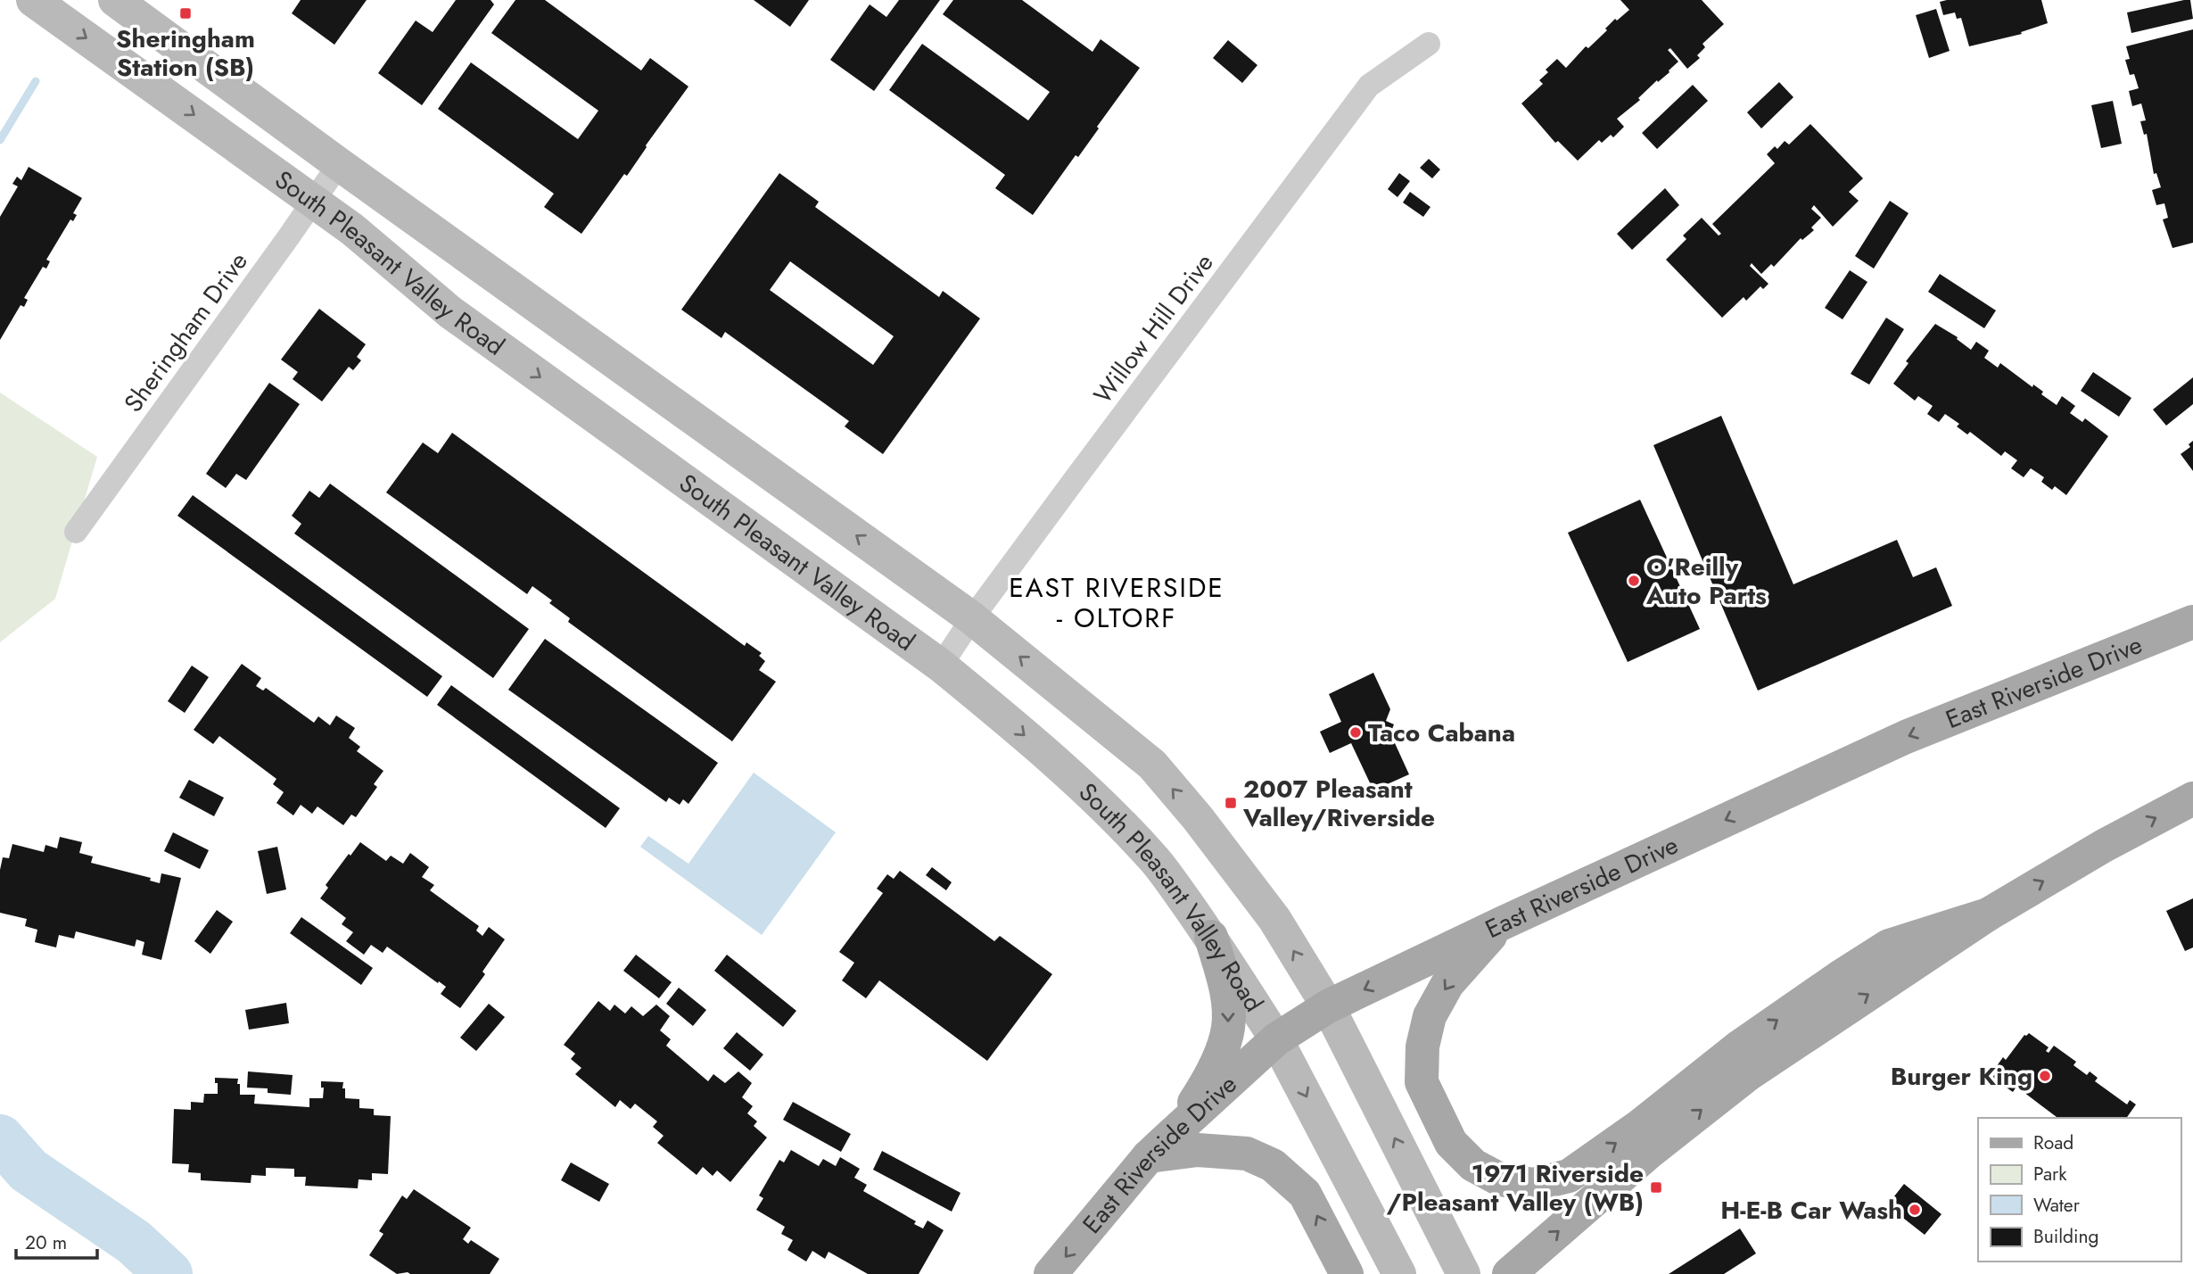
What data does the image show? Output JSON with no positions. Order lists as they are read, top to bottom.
{
  "streets": {
    "main road": ["South Pleasant Valley Road", "East Riverside Drive"],
    "street": ["Willow Hill Drive", "Sheringham Drive"]
  },
  "crossings": [
    ["South Pleasant Valley Road", "Willow Hill Drive"],
    ["South Pleasant Valley Road", "Sheringham Drive"],
    ["South Pleasant Valley Road", "East Riverside Drive"]
  ],
  "districts": ["EAST RIVERSIDE - OLTORF"],
  "places": {
    "transit": ["Sheringham Station (SB)", "2007 Pleasant Valley/Riverside", "1971 Riverside /Pleasant Valley (WB)"],
    "other": [
      "O'Reilly Auto Parts",
      "Taco Cabana",
      "Burger King",
      "H-E-B Car Wash"
    ]
  },
  "legend": [
    "Road",
    "Park",
    "Water",
    "Building"
  ],
  "scale_bar": "20 m"
}
